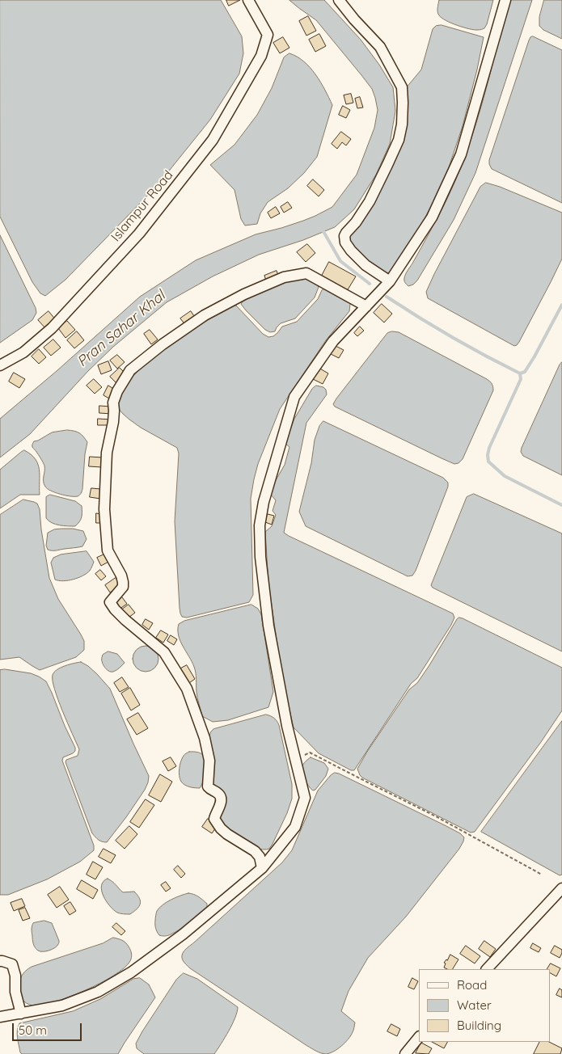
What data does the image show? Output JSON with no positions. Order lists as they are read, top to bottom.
{
  "streets": {
    "street": ["Islampur Road"]
  },
  "water": ["Pran Sahar Khal"],
  "legend": ["Road", "Water", "Building"],
  "scale_bar": "50 m"
}
